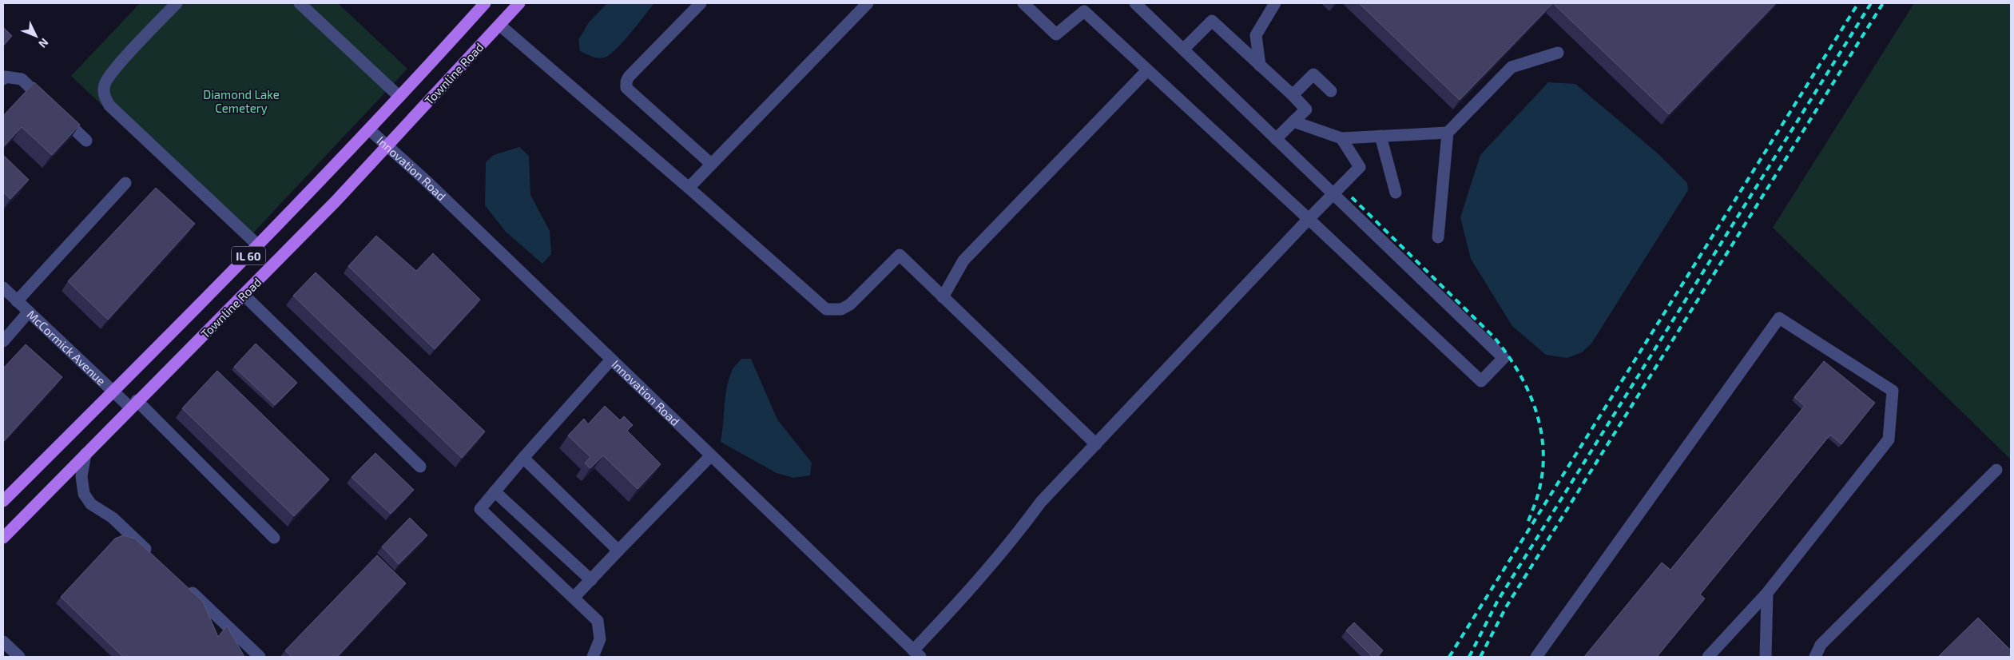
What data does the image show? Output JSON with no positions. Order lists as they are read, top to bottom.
{
  "streets": {
    "main road": ["Townline Road", "IL 60"],
    "street": ["Innovation Road", "McCormick Avenue"]
  },
  "crossings": [
    ["Townline Road", "Innovation Road"],
    ["Townline Road", "McCormick Avenue"]
  ],
  "parks": ["Diamond Lake Cemetery"],
  "north": "bottom right"
}
